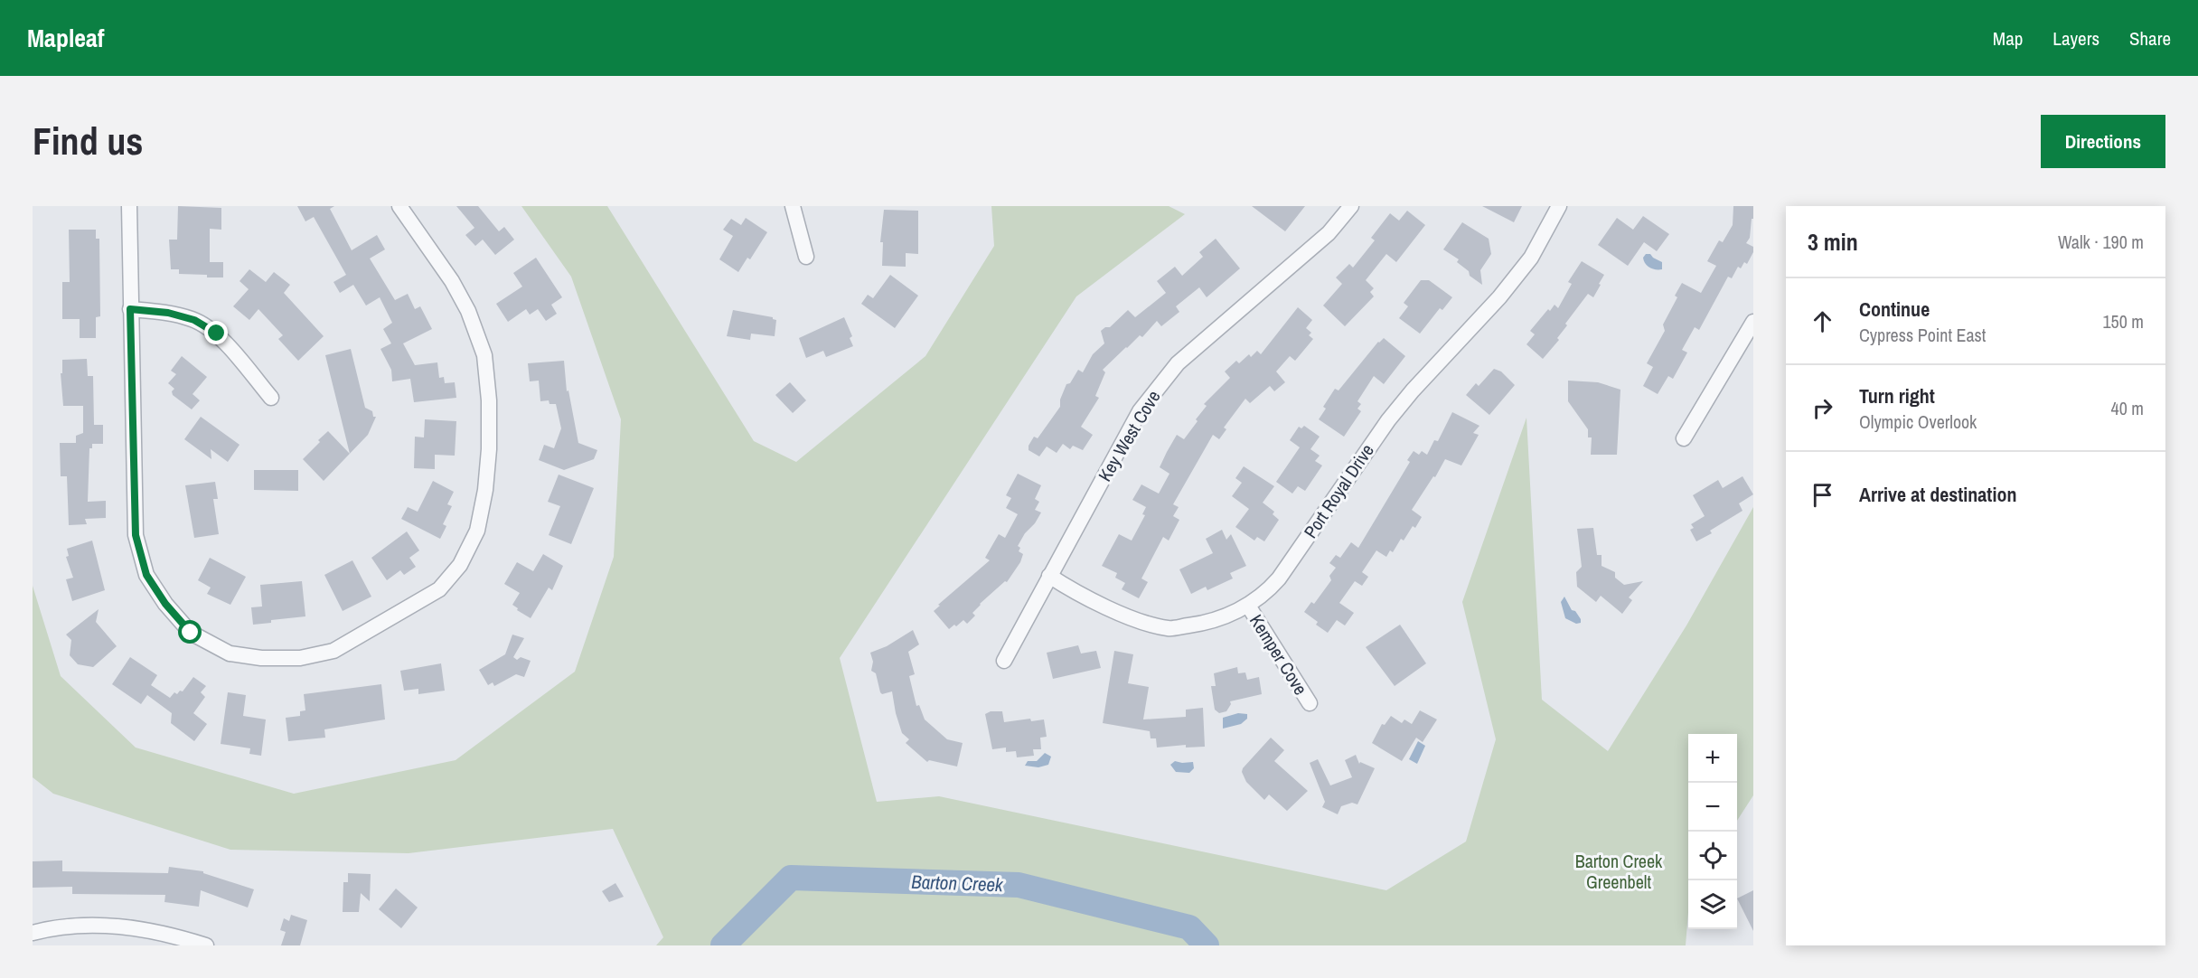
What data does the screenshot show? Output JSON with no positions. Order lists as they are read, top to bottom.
{
  "streets": {
    "street": ["Key West Cove", "Port Royal Drive", "Kemper Cove"]
  },
  "crossings": [
    ["Key West Cove", "Port Royal Drive"],
    ["Port Royal Drive", "Kemper Cove"]
  ],
  "water": ["Barton Creek"],
  "parks": ["Barton Creek Greenbelt"],
  "page": {
    "header": "Mapleaf",
    "nav": ["Map", "Layers", "Share"],
    "buttons": "Directions",
    "title": "Find us",
    "heading": ["3 min", "Walk · 190 m"],
    "list": [
      ["Continue", "Cypress Point East", "150 m"],
      ["Turn right", "Olympic Overlook", "40 m"],
      "Arrive at destination"
    ],
    "map_buttons": ["+", "−"]
  }
}
